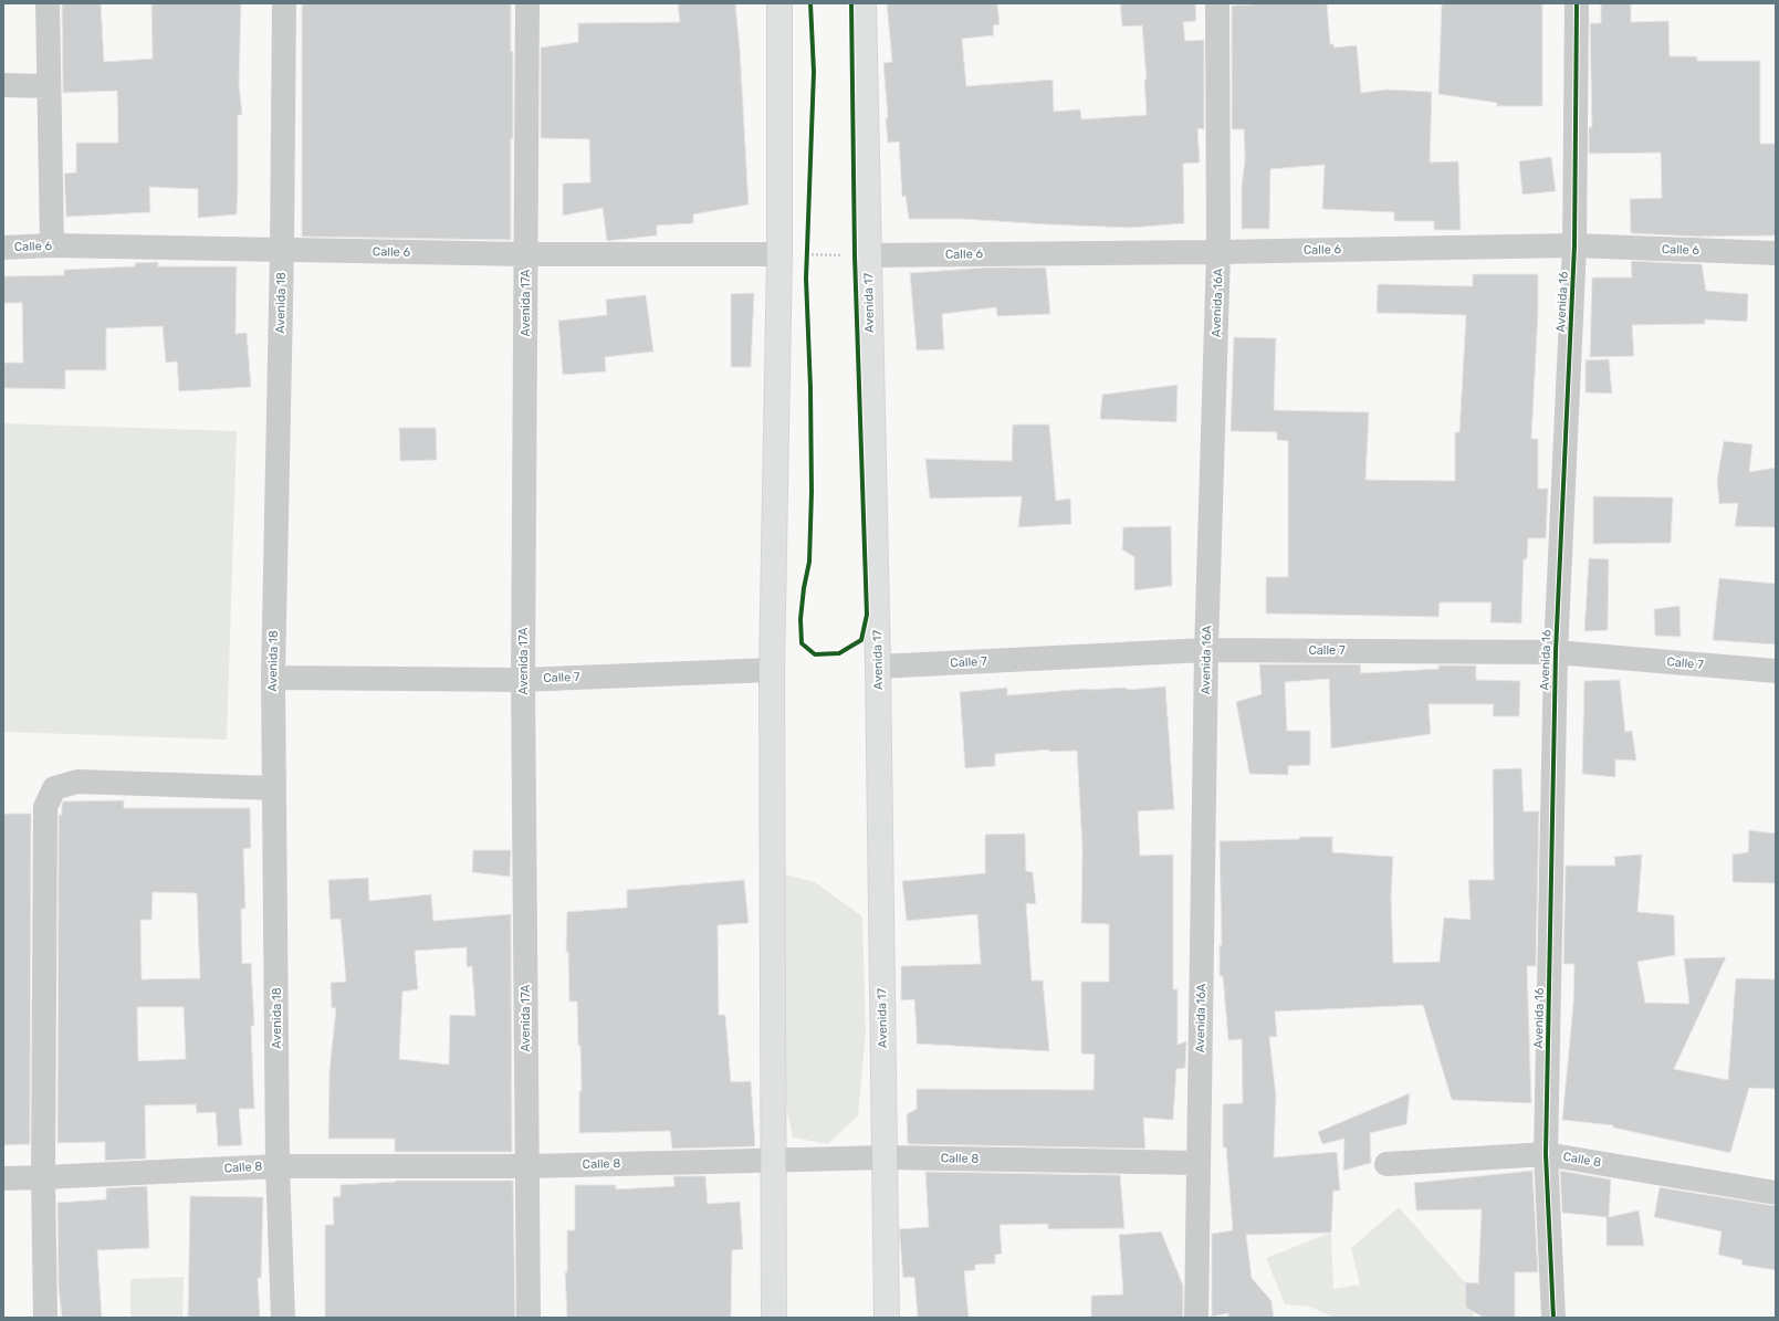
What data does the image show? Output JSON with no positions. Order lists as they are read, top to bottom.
{
  "streets": {
    "main road": ["Avenida 17"],
    "street": [
      "Calle 6",
      "Avenida 16",
      "Avenida 18",
      "Avenida 17A",
      "Avenida 16A",
      "Calle 7",
      "Calle 8"
    ]
  },
  "crossings": [
    ["Calle 6", "Avenida 16"],
    ["Calle 6", "Avenida 18"],
    ["Calle 6", "Avenida 17A"],
    ["Calle 6", "Avenida 17"],
    ["Calle 6", "Avenida 16A"],
    ["Avenida 16", "Calle 7"],
    ["Avenida 16", "Calle 8"],
    ["Avenida 18", "Calle 7"],
    ["Avenida 18", "Calle 8"],
    ["Avenida 17A", "Calle 7"],
    ["Avenida 17A", "Calle 8"],
    ["Avenida 17", "Calle 7"],
    ["Avenida 17", "Calle 8"],
    ["Avenida 16A", "Calle 7"],
    ["Avenida 16A", "Calle 8"]
  ]
}
